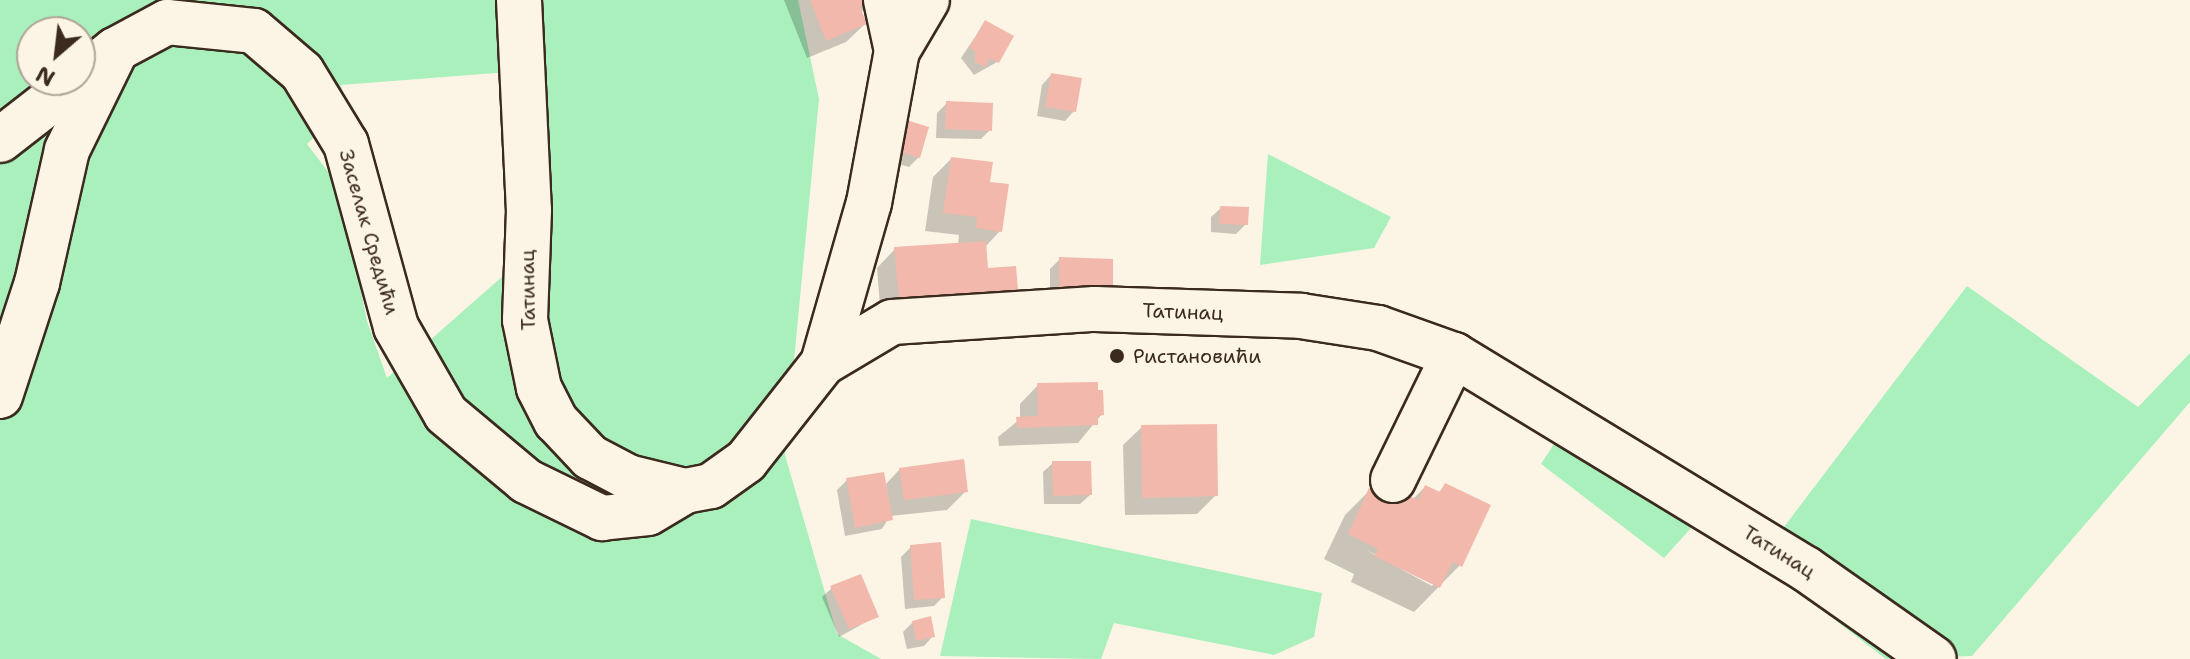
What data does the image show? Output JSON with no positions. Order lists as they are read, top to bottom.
{
  "streets": {
    "street": ["Заселак Средићи", "Татинац"]
  },
  "crossings": [
    ["Заселак Средићи", "Татинац"]
  ],
  "places": ["Ристановићи"],
  "north": "bottom left"
}
